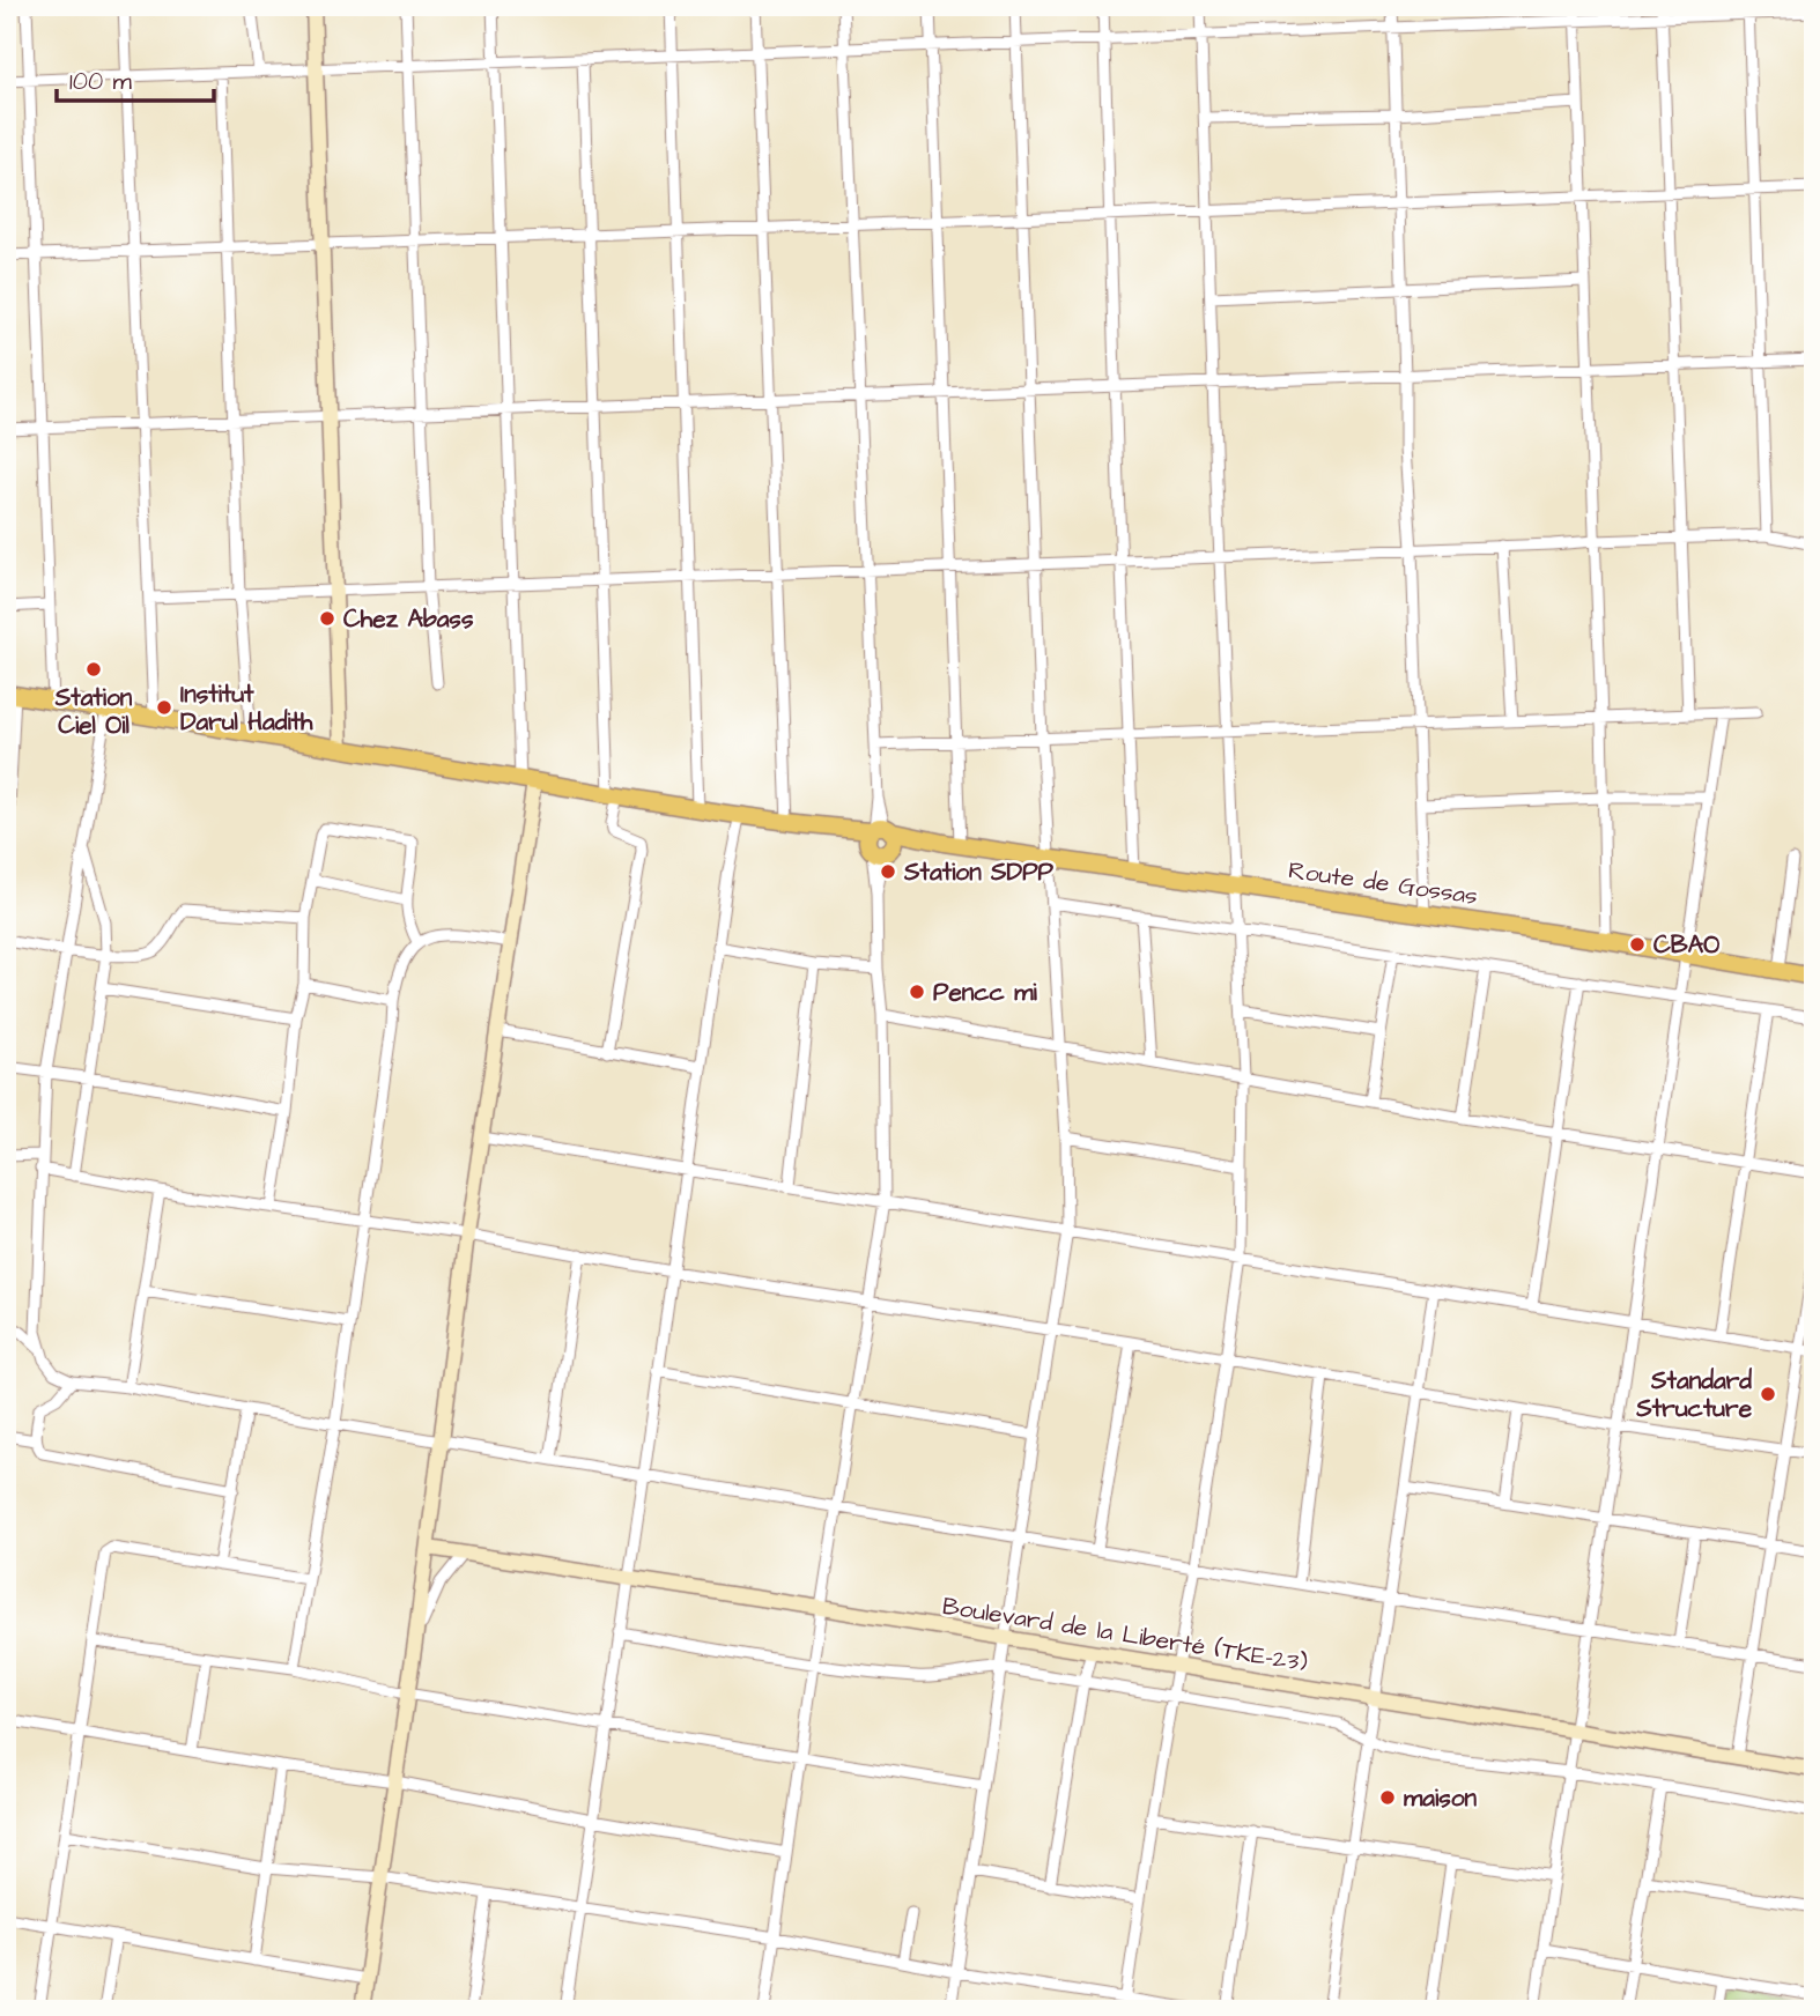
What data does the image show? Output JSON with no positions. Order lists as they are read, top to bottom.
{
  "streets": {
    "main road": ["Route de Gossas"],
    "street": ["Boulevard de la Liberté (TKE-23)"]
  },
  "places": [
    "Chez Abass",
    "Station Ciel Oil",
    "Institut Darul Hadith",
    "Station SDPP",
    "CBAO",
    "Pencc mi",
    "Standard Structure",
    "maison"
  ],
  "scale_bar": "100 m"
}
